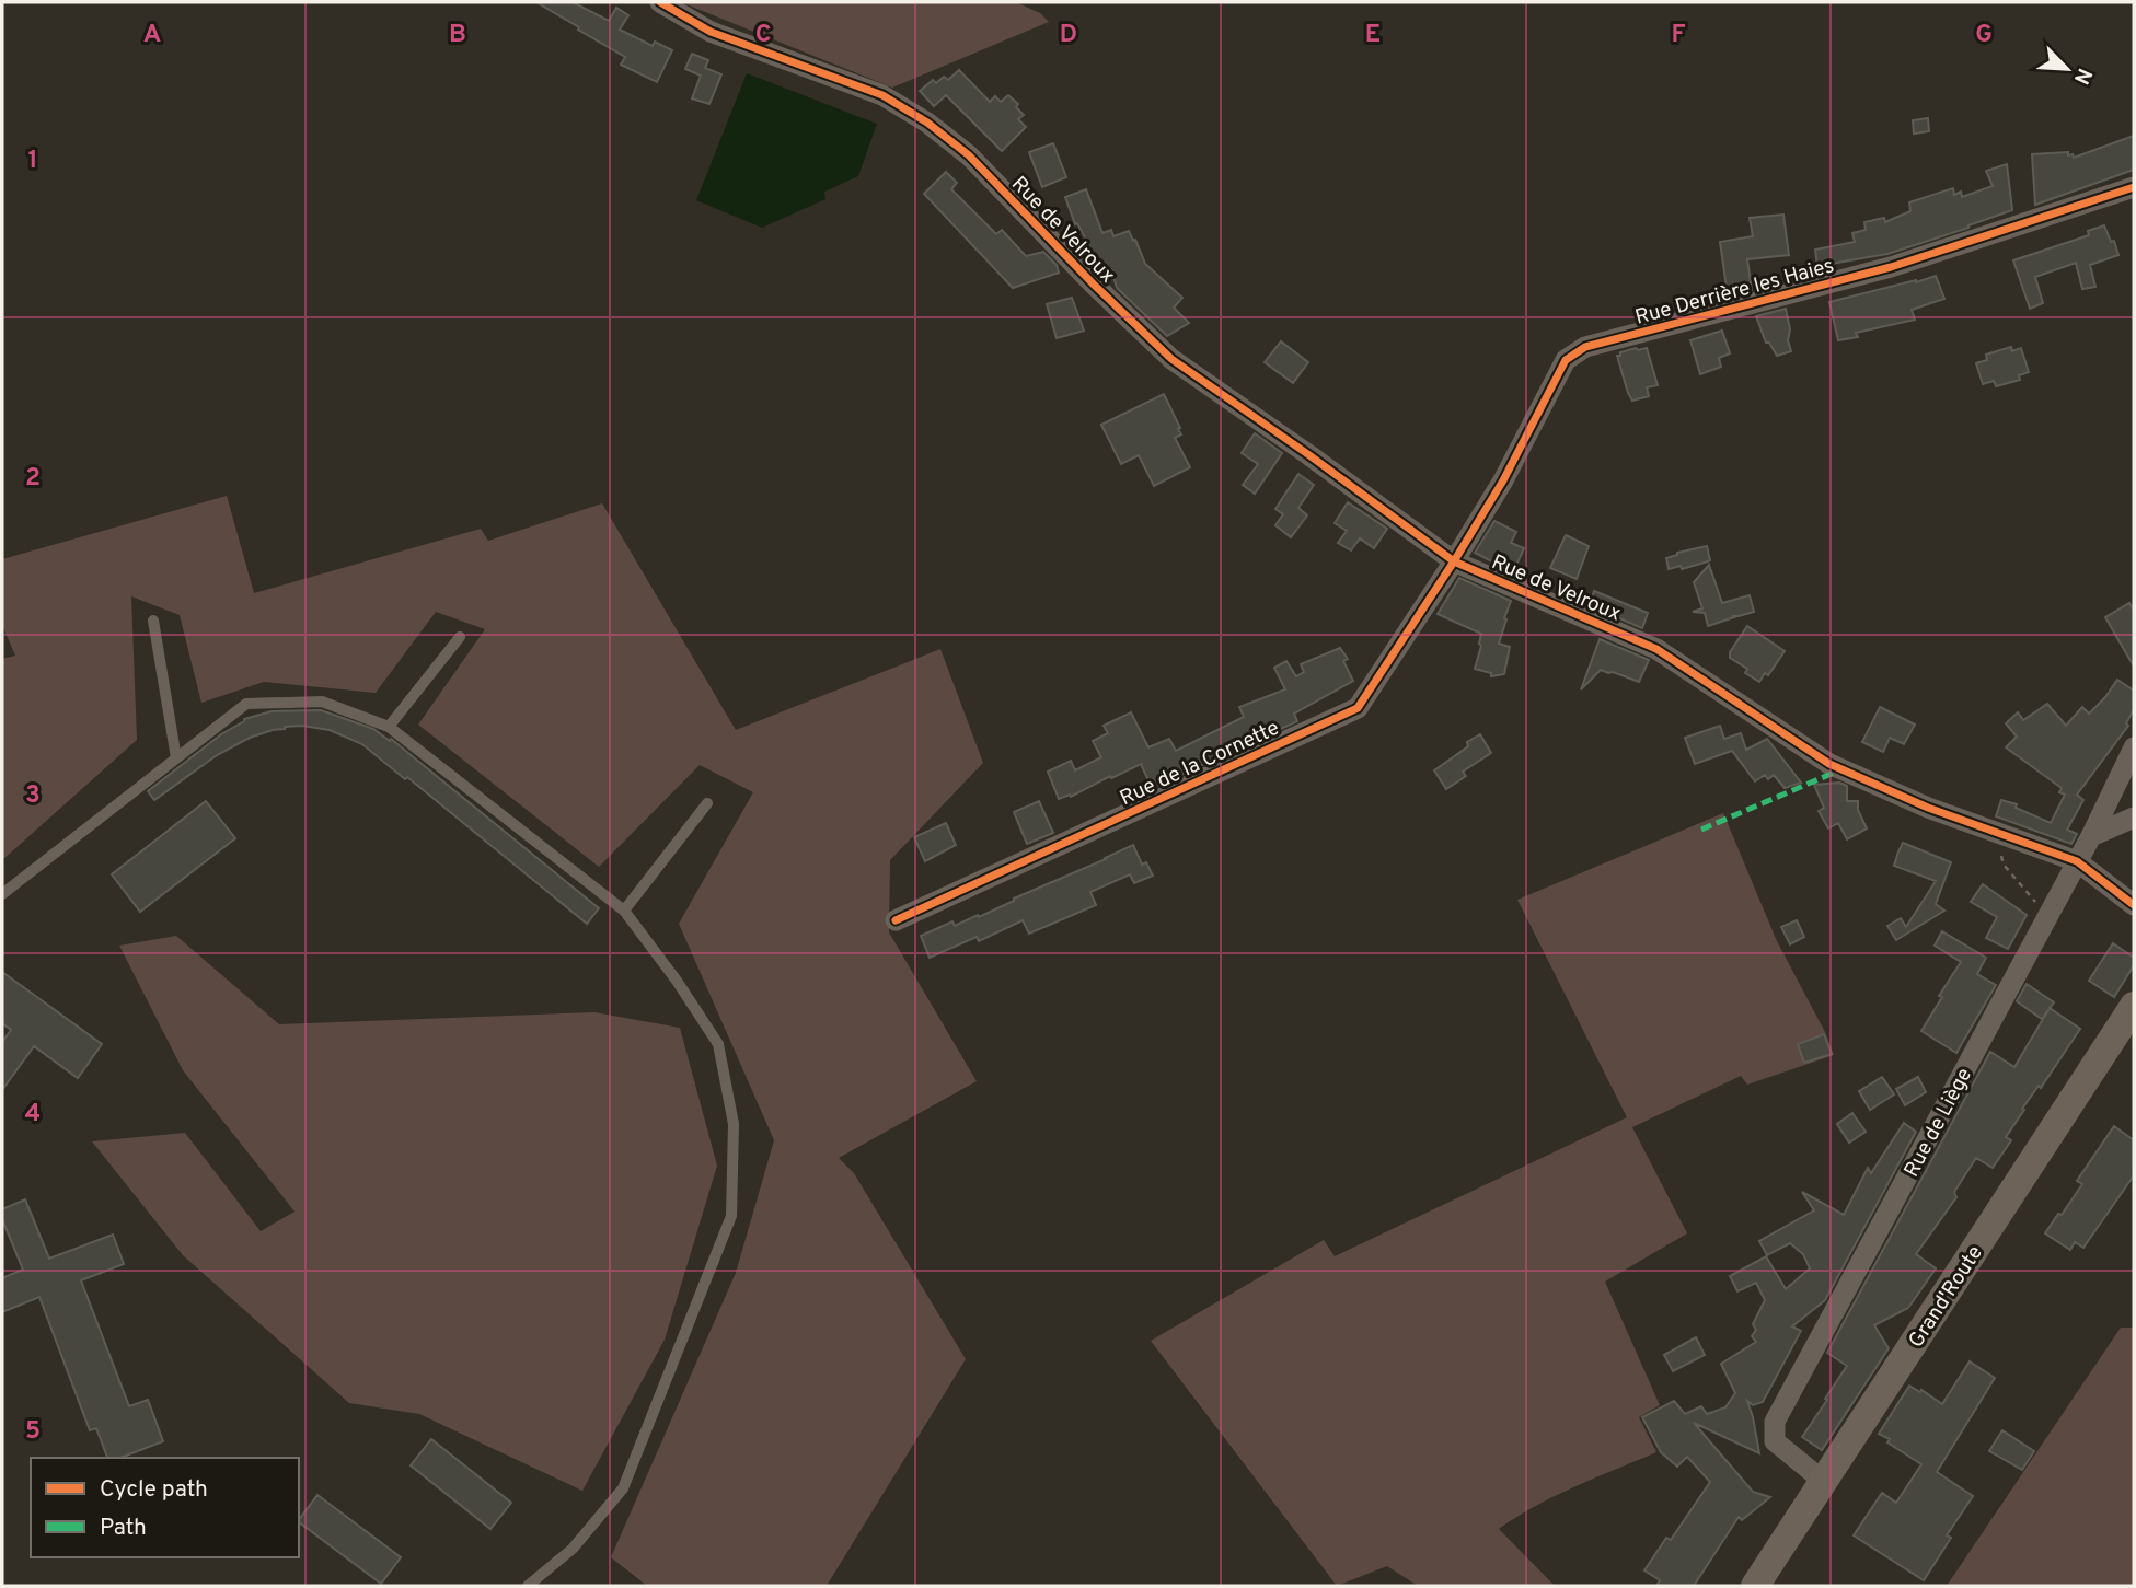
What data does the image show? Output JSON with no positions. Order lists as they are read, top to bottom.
{
  "streets": {
    "main road": ["Grand'Route"],
    "street": [
      "Rue de Velroux",
      "Rue Derrière les Haies",
      "Rue de la Cornette",
      "Rue de Liège"
    ]
  },
  "crossings": [
    ["Rue de Velroux", "Rue Derrière les Haies"],
    ["Rue de Velroux", "Rue de la Cornette"],
    ["Rue de Velroux", "Rue de Liège"],
    ["Rue Derrière les Haies", "Rue de la Cornette"],
    ["Rue de Liège", "Grand'Route"]
  ],
  "legend": ["Cycle path", "Path"],
  "north": "bottom right",
  "grid": {
    "columns": [
      "A",
      "B",
      "C",
      "D",
      "E",
      "F",
      "G"
    ],
    "rows": [
      "1",
      "2",
      "3",
      "4",
      "5"
    ]
  }
}
